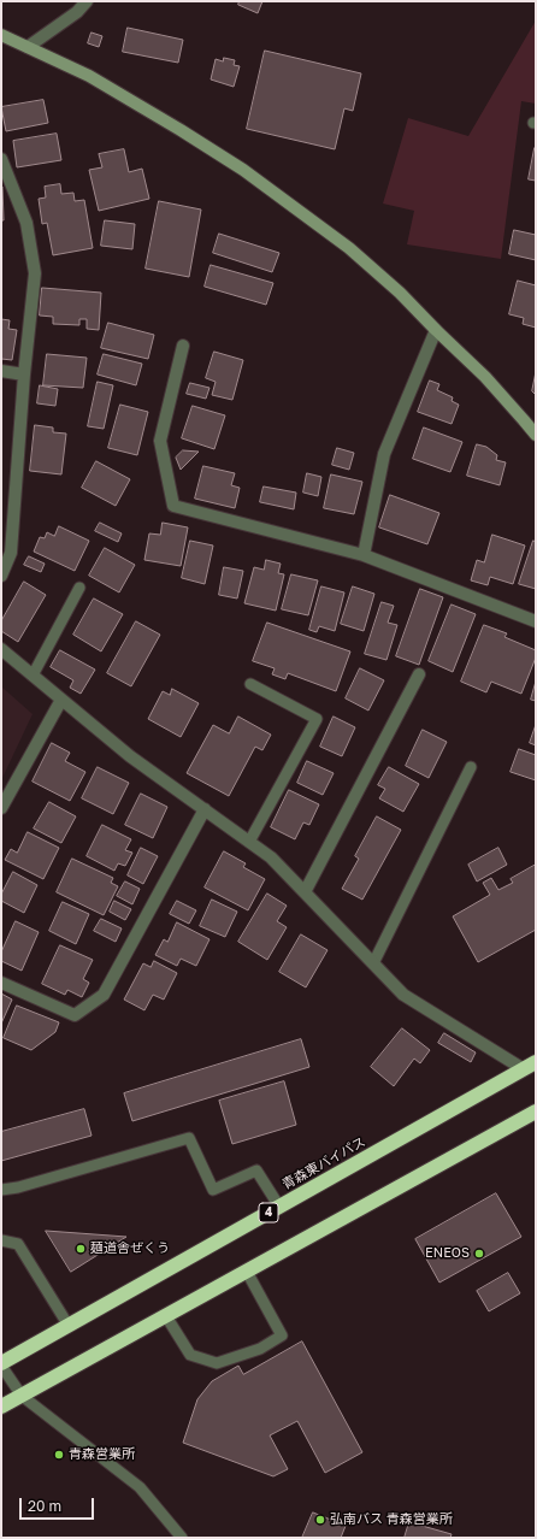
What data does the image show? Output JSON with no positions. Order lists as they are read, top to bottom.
{
  "streets": {
    "highway": ["青森東バイパス", "4"]
  },
  "places": [
    "麺道舎ぜくう",
    "ENEOS",
    "青森営業所",
    "弘南バス 青森営業所"
  ],
  "scale_bar": "20 m"
}
